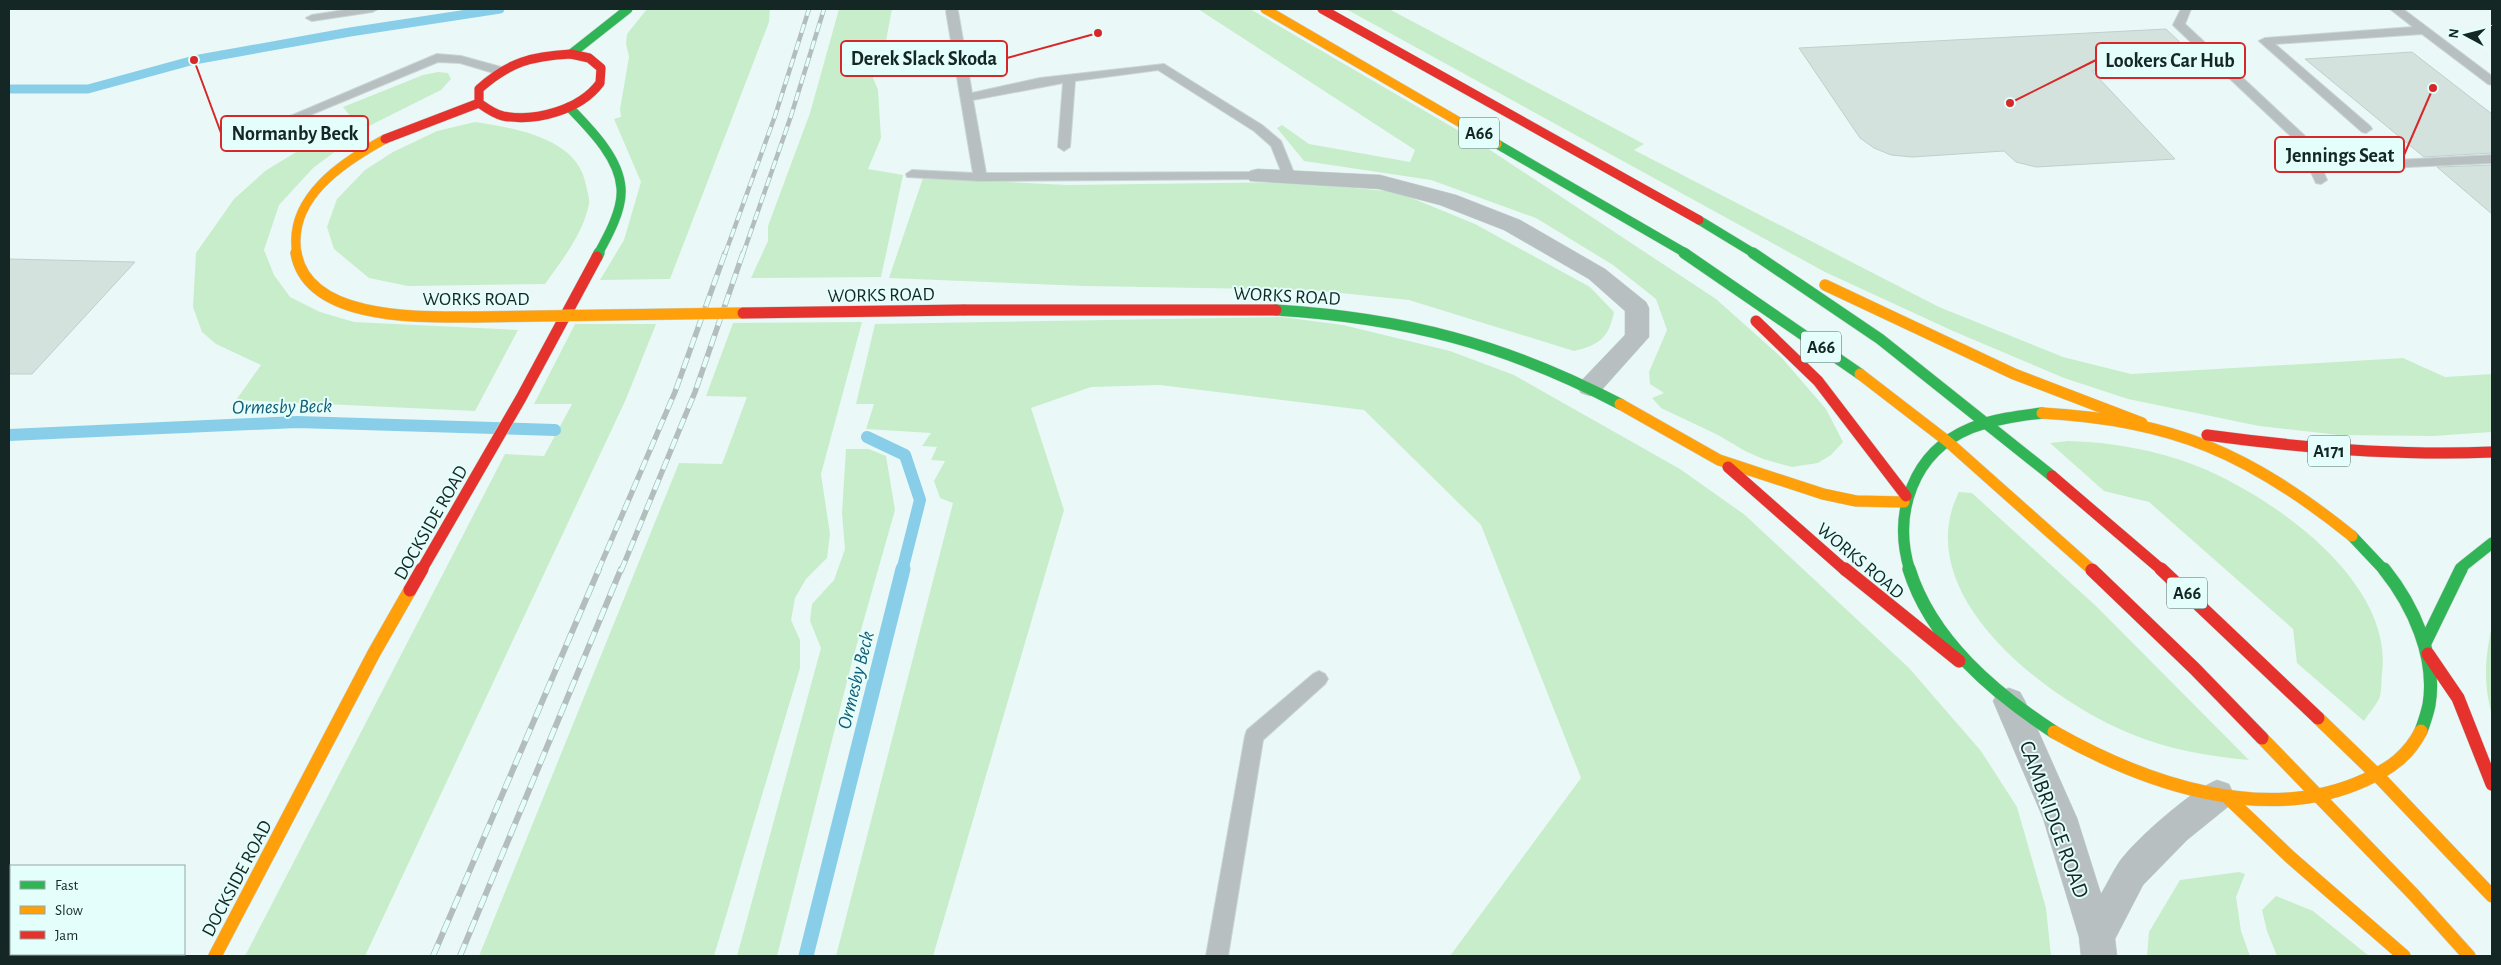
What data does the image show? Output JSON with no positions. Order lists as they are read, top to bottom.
{
  "streets": {
    "main road": [
      "A66",
      "WORKS ROAD",
      "A171",
      "DOCKSIDE ROAD"
    ],
    "street": ["CAMBRIDGE ROAD"]
  },
  "crossings": [
    ["A66", "WORKS ROAD"],
    ["WORKS ROAD", "CAMBRIDGE ROAD"]
  ],
  "water": ["Ormesby Beck"],
  "places": [
    "Derek Slack Skoda",
    "Normanby Beck",
    "Jennings Seat",
    "Lookers Car Hub"
  ],
  "legend": ["Fast", "Slow", "Jam"],
  "north": "left"
}
